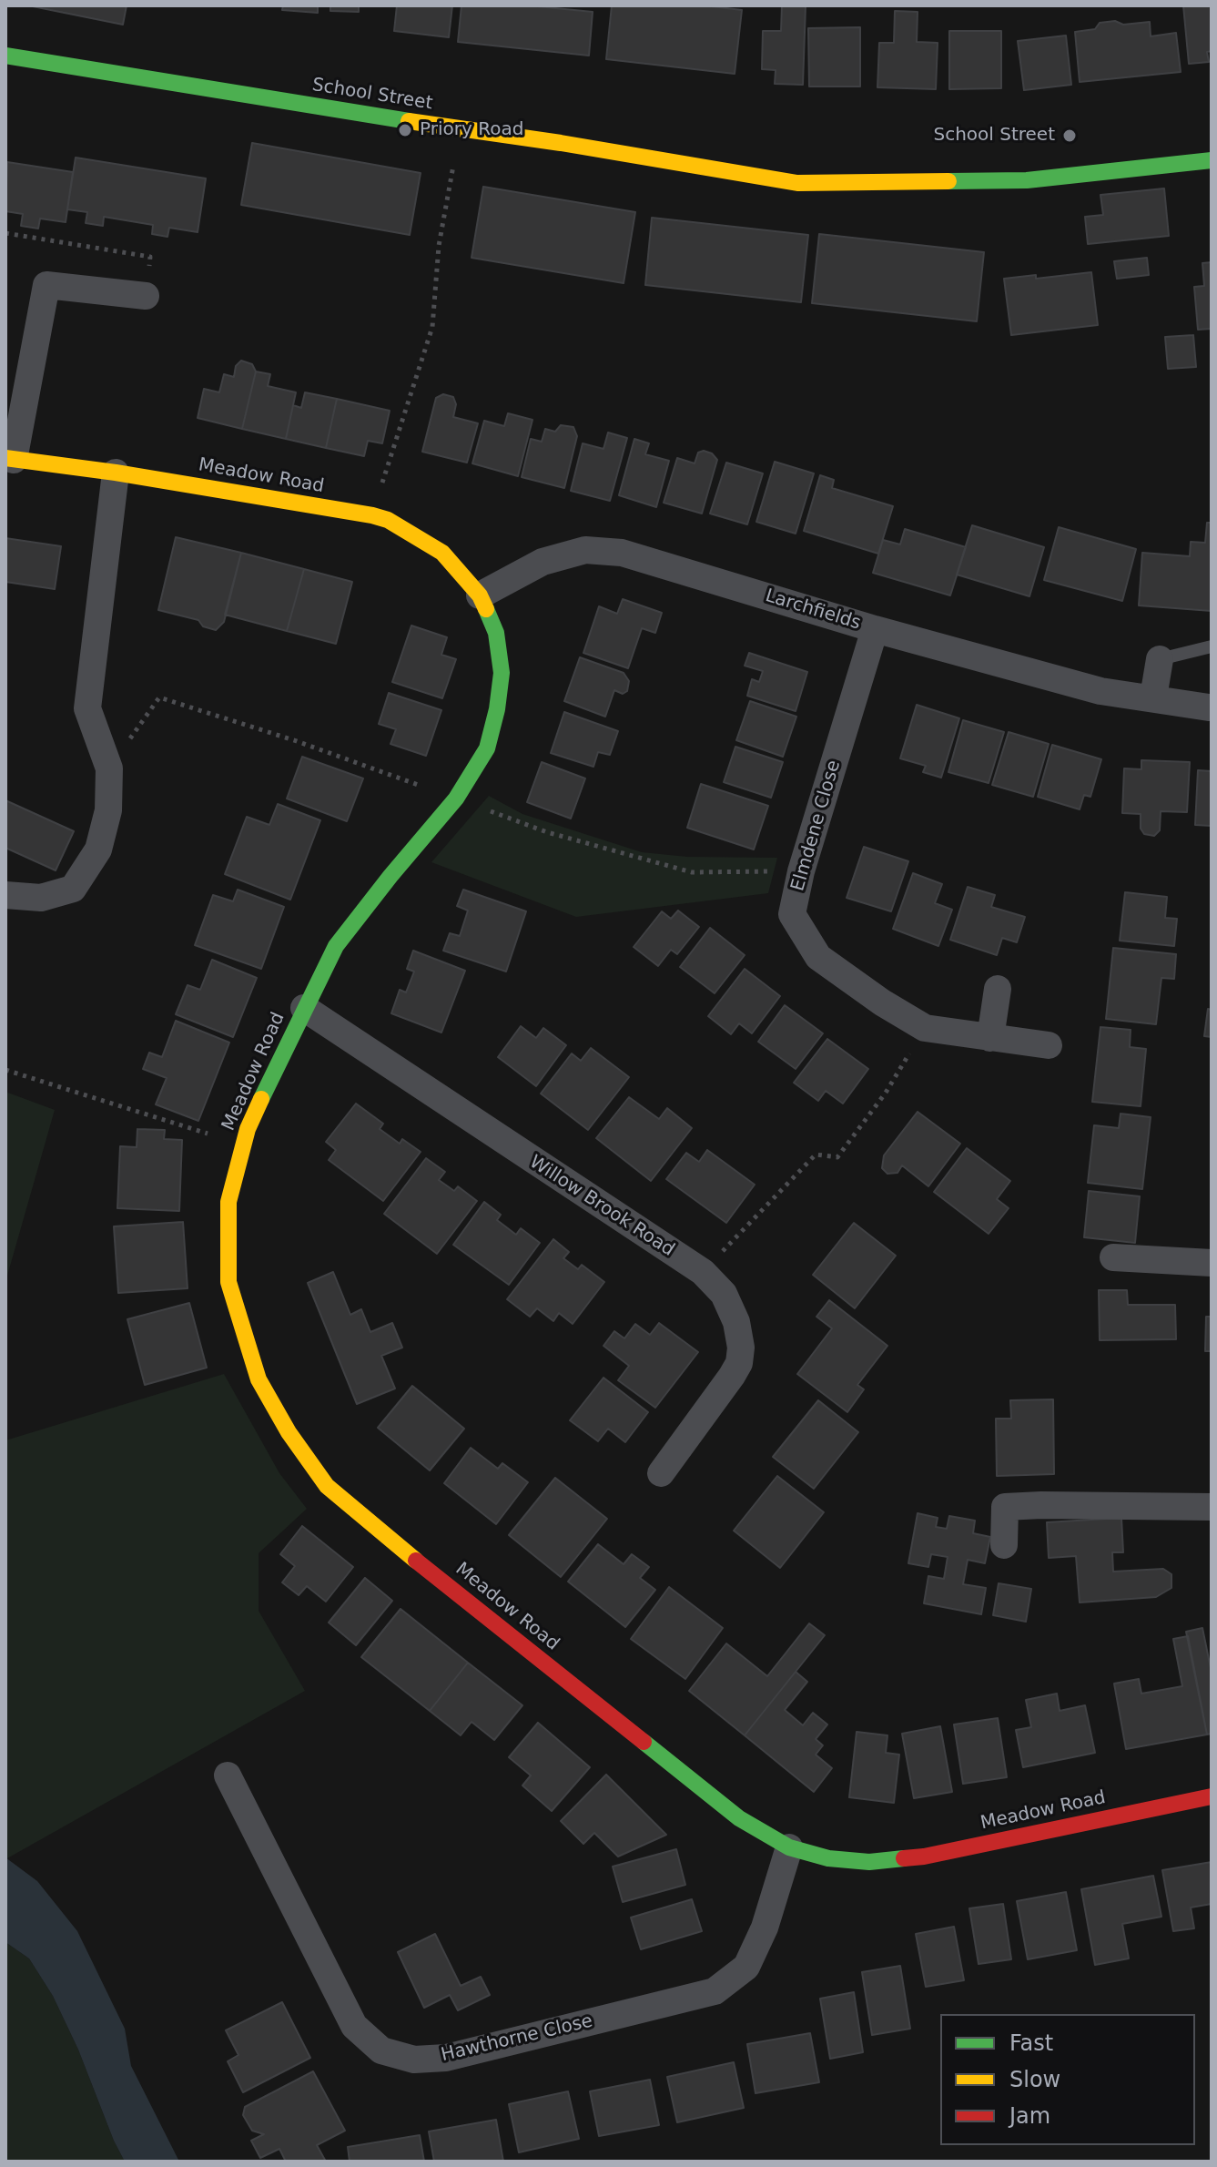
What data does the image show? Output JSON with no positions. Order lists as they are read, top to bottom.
{
  "streets": {
    "street": [
      "School Street",
      "Meadow Road",
      "Larchfields",
      "Elmdene Close",
      "Willow Brook Road",
      "Hawthorne Close"
    ]
  },
  "crossings": [
    ["Meadow Road", "Larchfields"],
    ["Meadow Road", "Willow Brook Road"],
    ["Meadow Road", "Hawthorne Close"],
    ["Larchfields", "Elmdene Close"]
  ],
  "places": ["Priory Road", "School Street"],
  "legend": ["Fast", "Slow", "Jam"]
}
